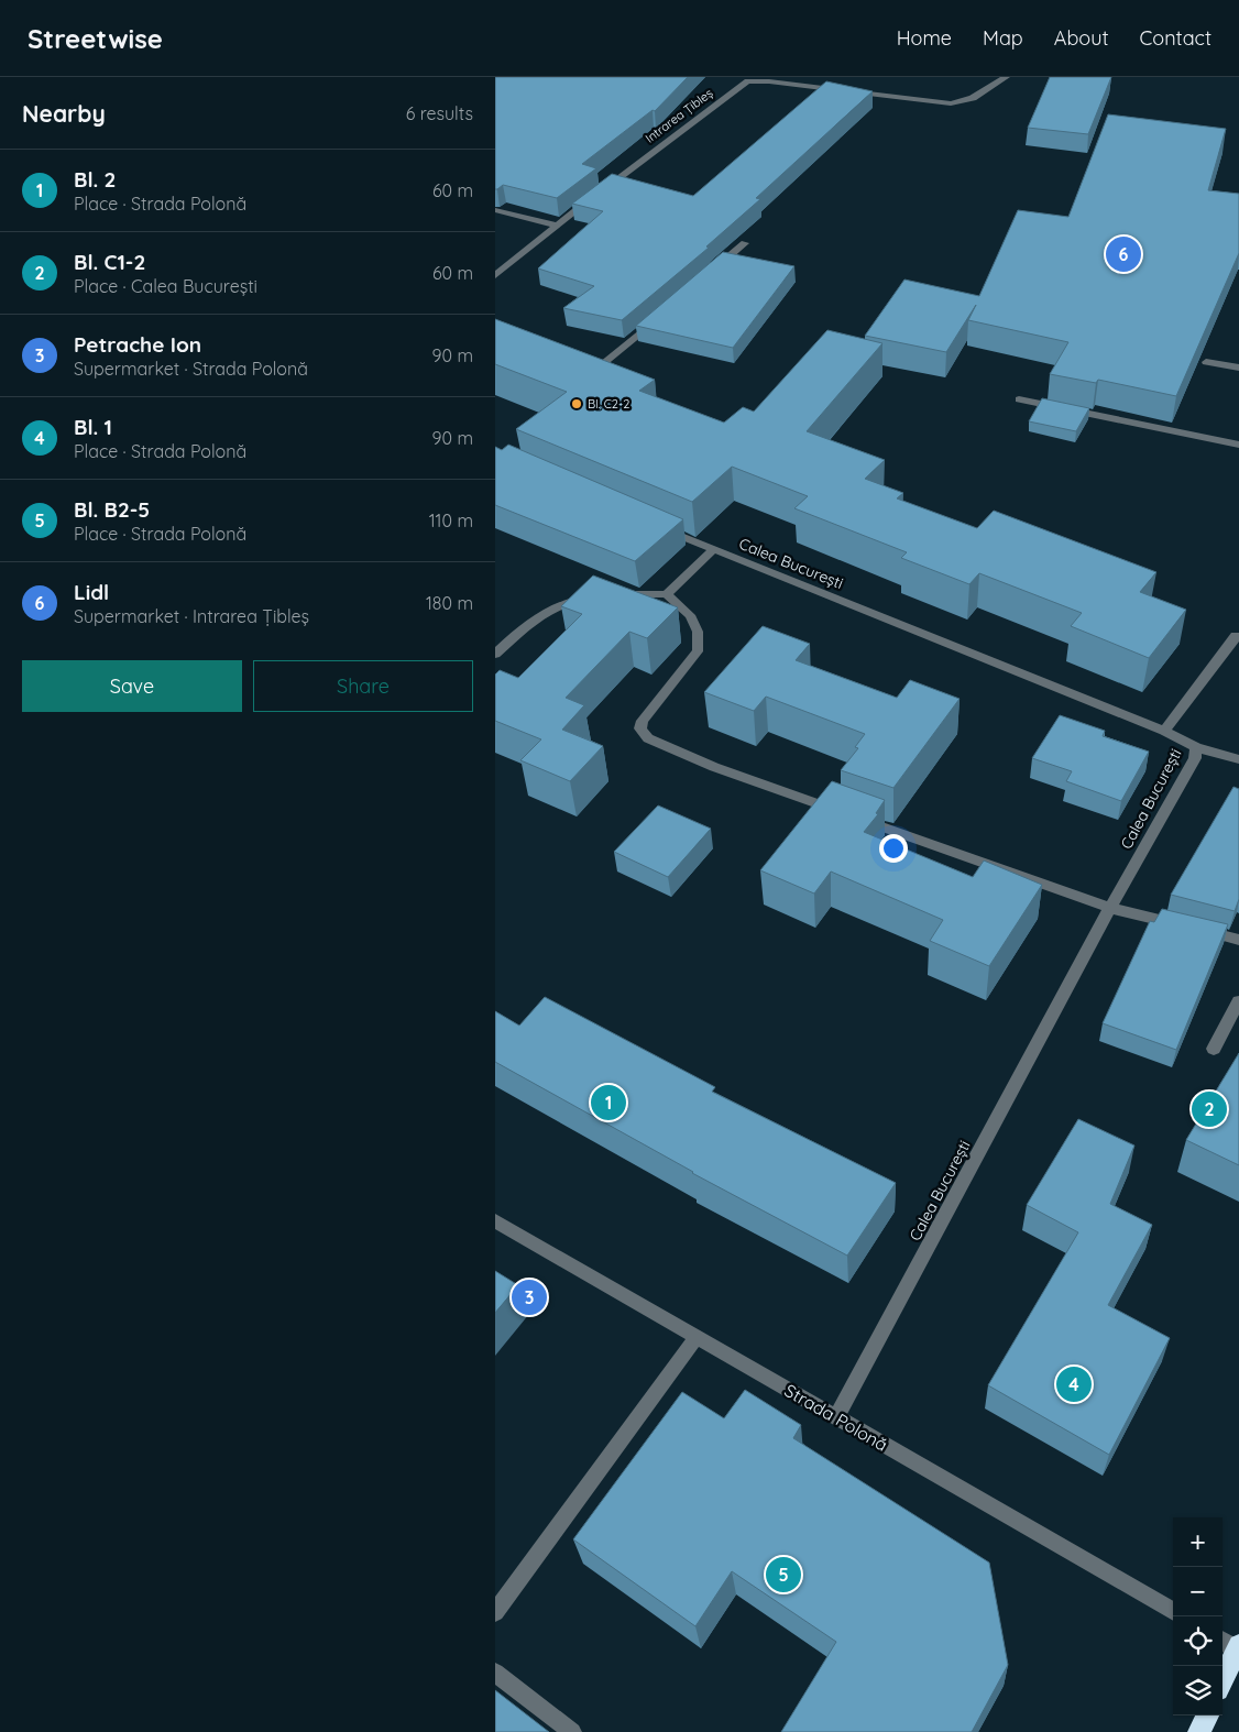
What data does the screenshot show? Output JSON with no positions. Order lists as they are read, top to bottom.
{
  "streets": {
    "street": ["Intrarea Țibleș", "Calea București", "Strada Polonă"]
  },
  "crossings": [
    ["Calea București", "Strada Polonă"]
  ],
  "places": ["Bl. C2-2"],
  "page": {
    "header": "Streetwise",
    "nav": [
      "Home",
      "Map",
      "About",
      "Contact"
    ],
    "heading": ["Nearby", "6 results"],
    "list": [
      {
        "mark": "1",
        "name": "Bl. 2",
        "note": "Place · Strada Polonă",
        "value": "60 m"
      },
      {
        "mark": "2",
        "name": "Bl. C1-2",
        "note": "Place · Calea București",
        "value": "60 m"
      },
      {
        "mark": "3",
        "name": "Petrache Ion",
        "note": "Supermarket · Strada Polonă",
        "value": "90 m"
      },
      {
        "mark": "4",
        "name": "Bl. 1",
        "note": "Place · Strada Polonă",
        "value": "90 m"
      },
      {
        "mark": "5",
        "name": "Bl. B2-5",
        "note": "Place · Strada Polonă",
        "value": "110 m"
      },
      {
        "mark": "6",
        "name": "Lidl",
        "note": "Supermarket · Intrarea Țibleș",
        "value": "180 m"
      }
    ],
    "pins": [
      "6",
      "1",
      "2",
      "3",
      "4",
      "5"
    ],
    "buttons": ["Save", "Share"],
    "map_buttons": ["+", "−"]
  }
}
